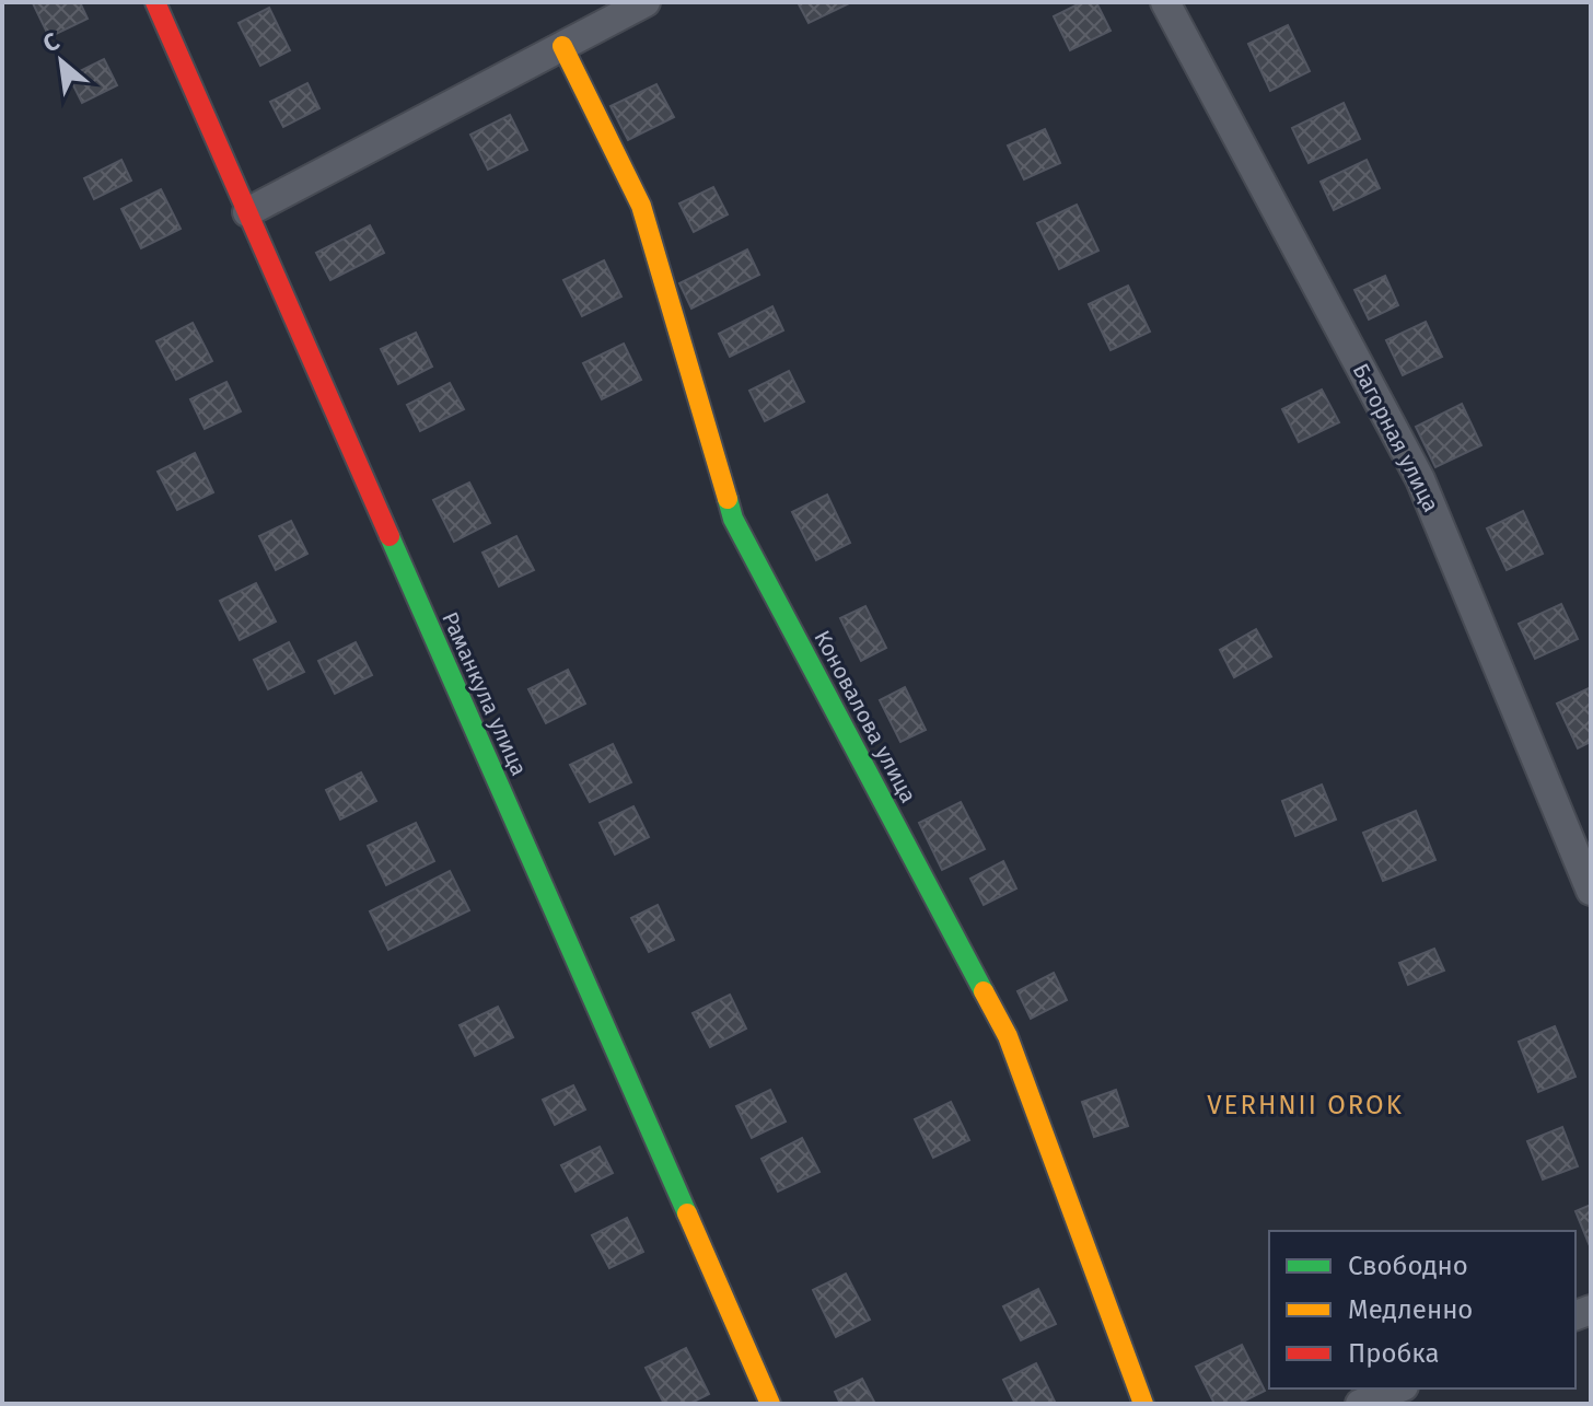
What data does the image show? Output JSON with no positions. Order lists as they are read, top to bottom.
{
  "streets": {
    "street": ["Багорная улица", "Раманкула улица", "Коновалова улица"]
  },
  "districts": ["VERHNII OROK"],
  "legend": ["Свободно", "Медленно", "Пробка"],
  "north": "top left"
}
